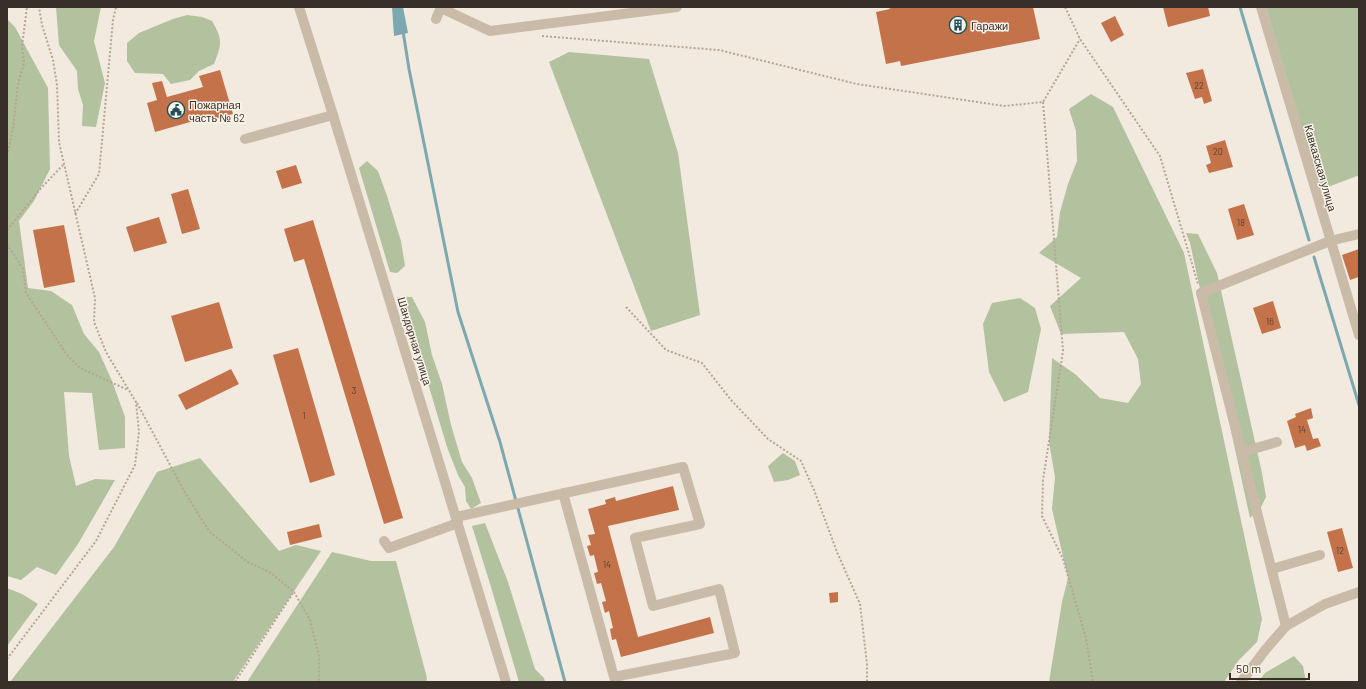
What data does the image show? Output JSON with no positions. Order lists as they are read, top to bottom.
{
  "streets": {
    "street": ["Кавказская улица", "Шандорная улица"]
  },
  "places": {
    "building": ["Гаражи"],
    "public building": ["Пожарная часть № 62"]
  },
  "house_numbers": [
    "22",
    "20",
    "18",
    "16",
    "3",
    "1",
    "14",
    "12",
    "14"
  ],
  "scale_bar": "50 m"
}
